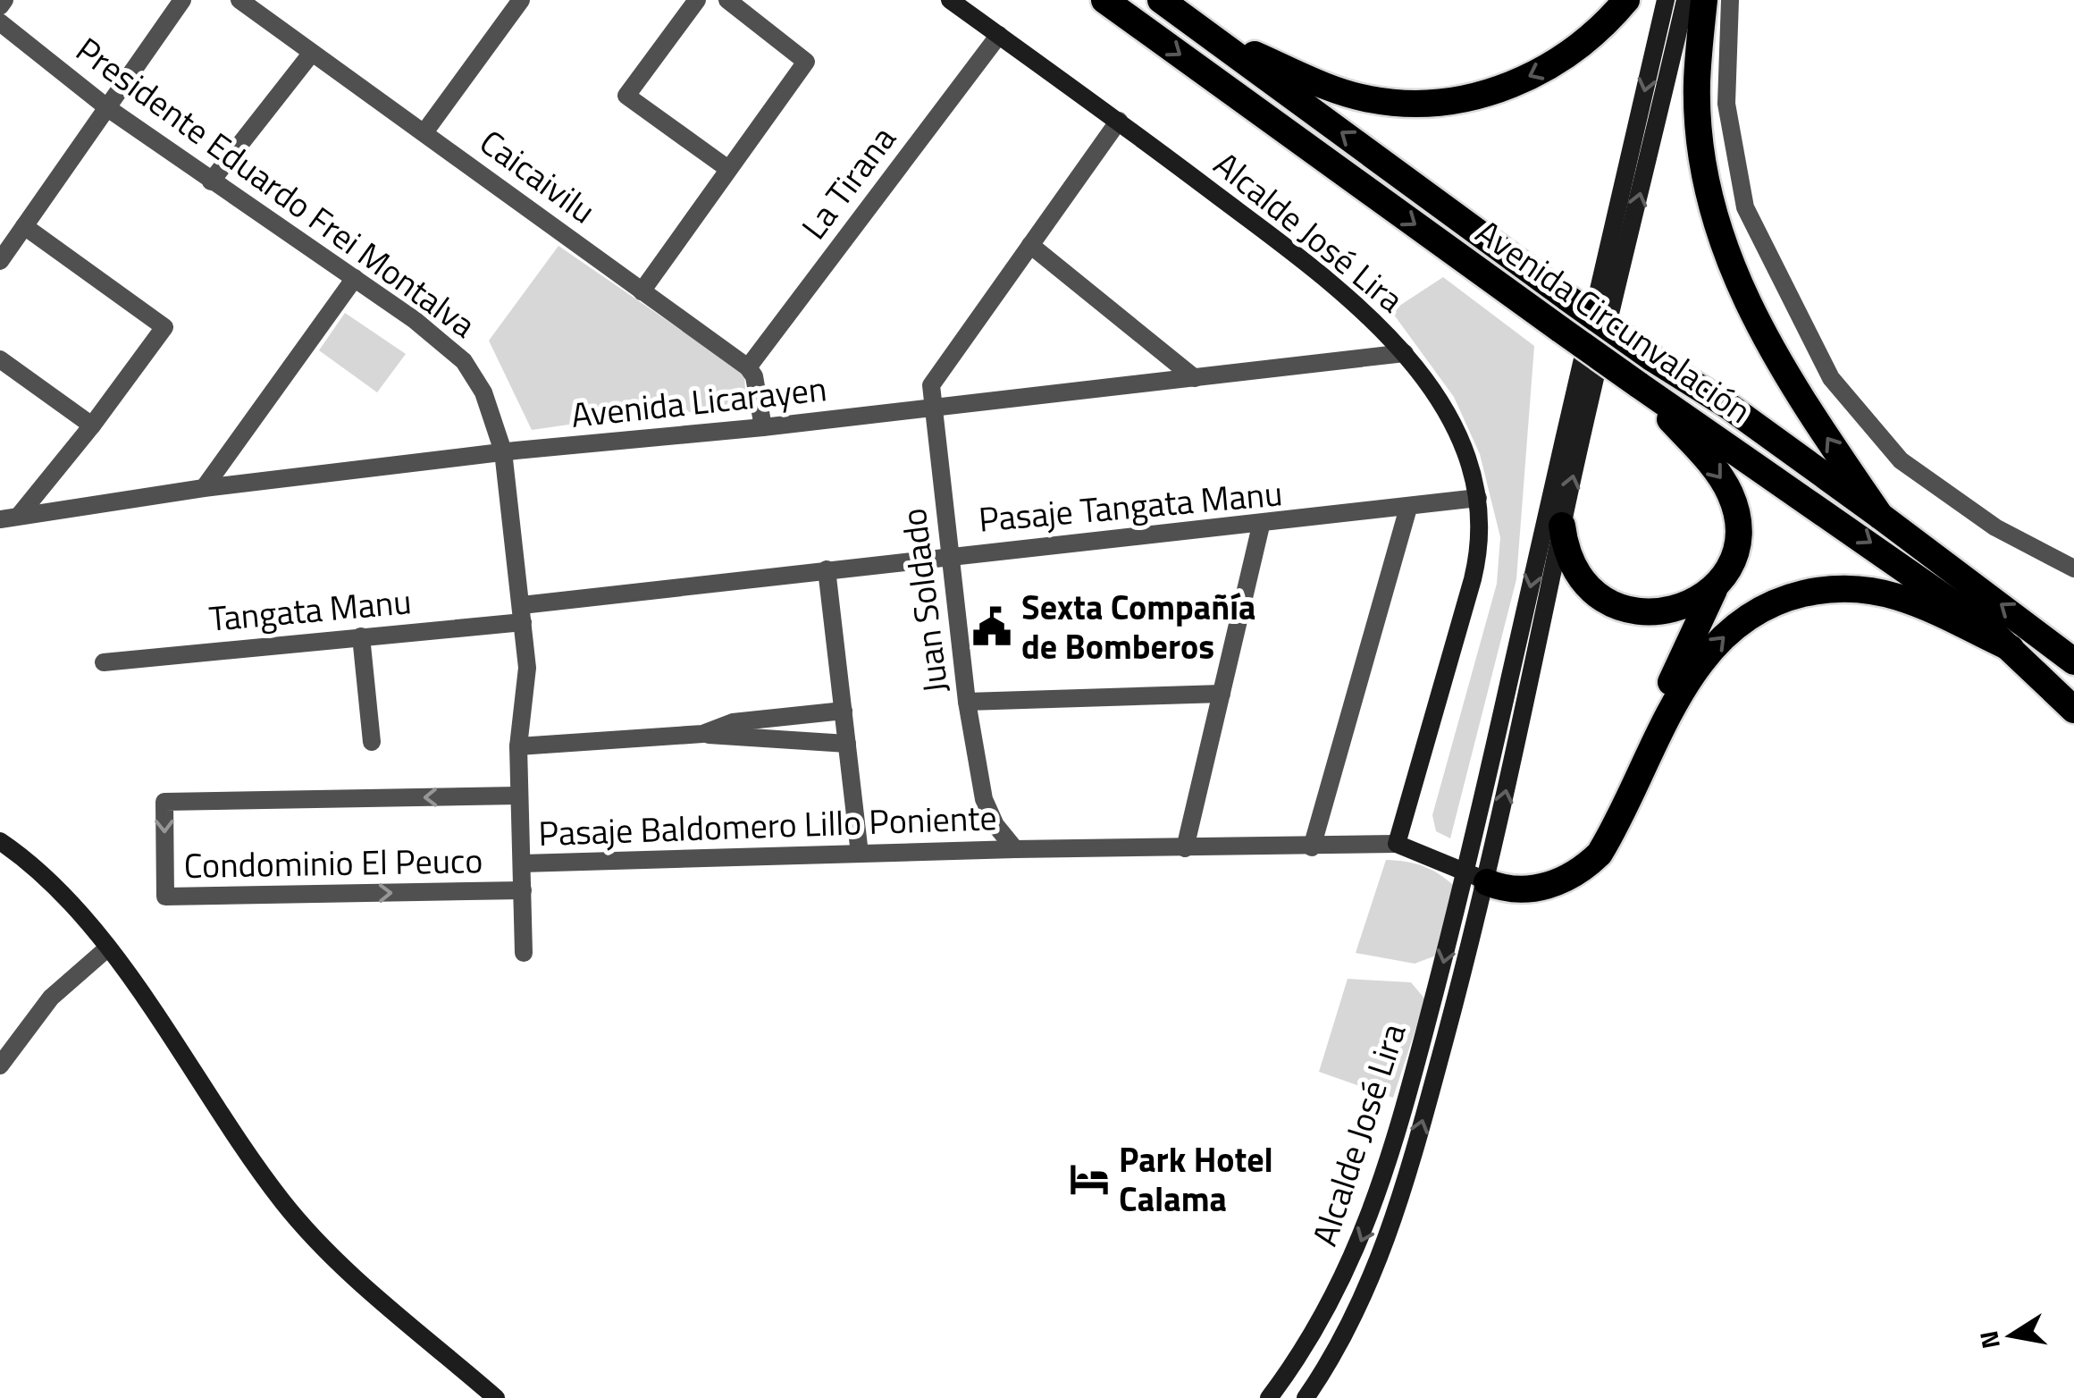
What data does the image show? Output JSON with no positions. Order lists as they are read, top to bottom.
{
  "streets": {
    "highway": ["Avenida Circunvalación"],
    "street": [
      "Caicaivilu",
      "La Tirana",
      "Presidente Eduardo Frei Montalva",
      "Alcalde José Lira",
      "Avenida Licarayen",
      "Pasaje Tangata Manu",
      "Juan Soldado",
      "Tangata Manu",
      "Pasaje Baldomero Lillo Poniente",
      "Condominio El Peuco"
    ]
  },
  "crossings": [
    ["Caicaivilu", "La Tirana"],
    ["La Tirana", "Alcalde José Lira"],
    ["Presidente Eduardo Frei Montalva", "Avenida Licarayen"],
    ["Presidente Eduardo Frei Montalva", "Pasaje Tangata Manu"],
    ["Presidente Eduardo Frei Montalva", "Tangata Manu"],
    ["Presidente Eduardo Frei Montalva", "Pasaje Baldomero Lillo Poniente"],
    ["Presidente Eduardo Frei Montalva", "Condominio El Peuco"],
    ["Alcalde José Lira", "Avenida Licarayen"],
    ["Alcalde José Lira", "Pasaje Tangata Manu"],
    ["Alcalde José Lira", "Juan Soldado"],
    ["Avenida Licarayen", "Juan Soldado"],
    ["Pasaje Tangata Manu", "Juan Soldado"],
    ["Pasaje Tangata Manu", "Tangata Manu"],
    ["Juan Soldado", "Pasaje Baldomero Lillo Poniente"]
  ],
  "places": {
    "public building": ["Sexta Compañía de Bomberos"],
    "hotel": ["Park Hotel Calama"]
  },
  "north": "left"
}
